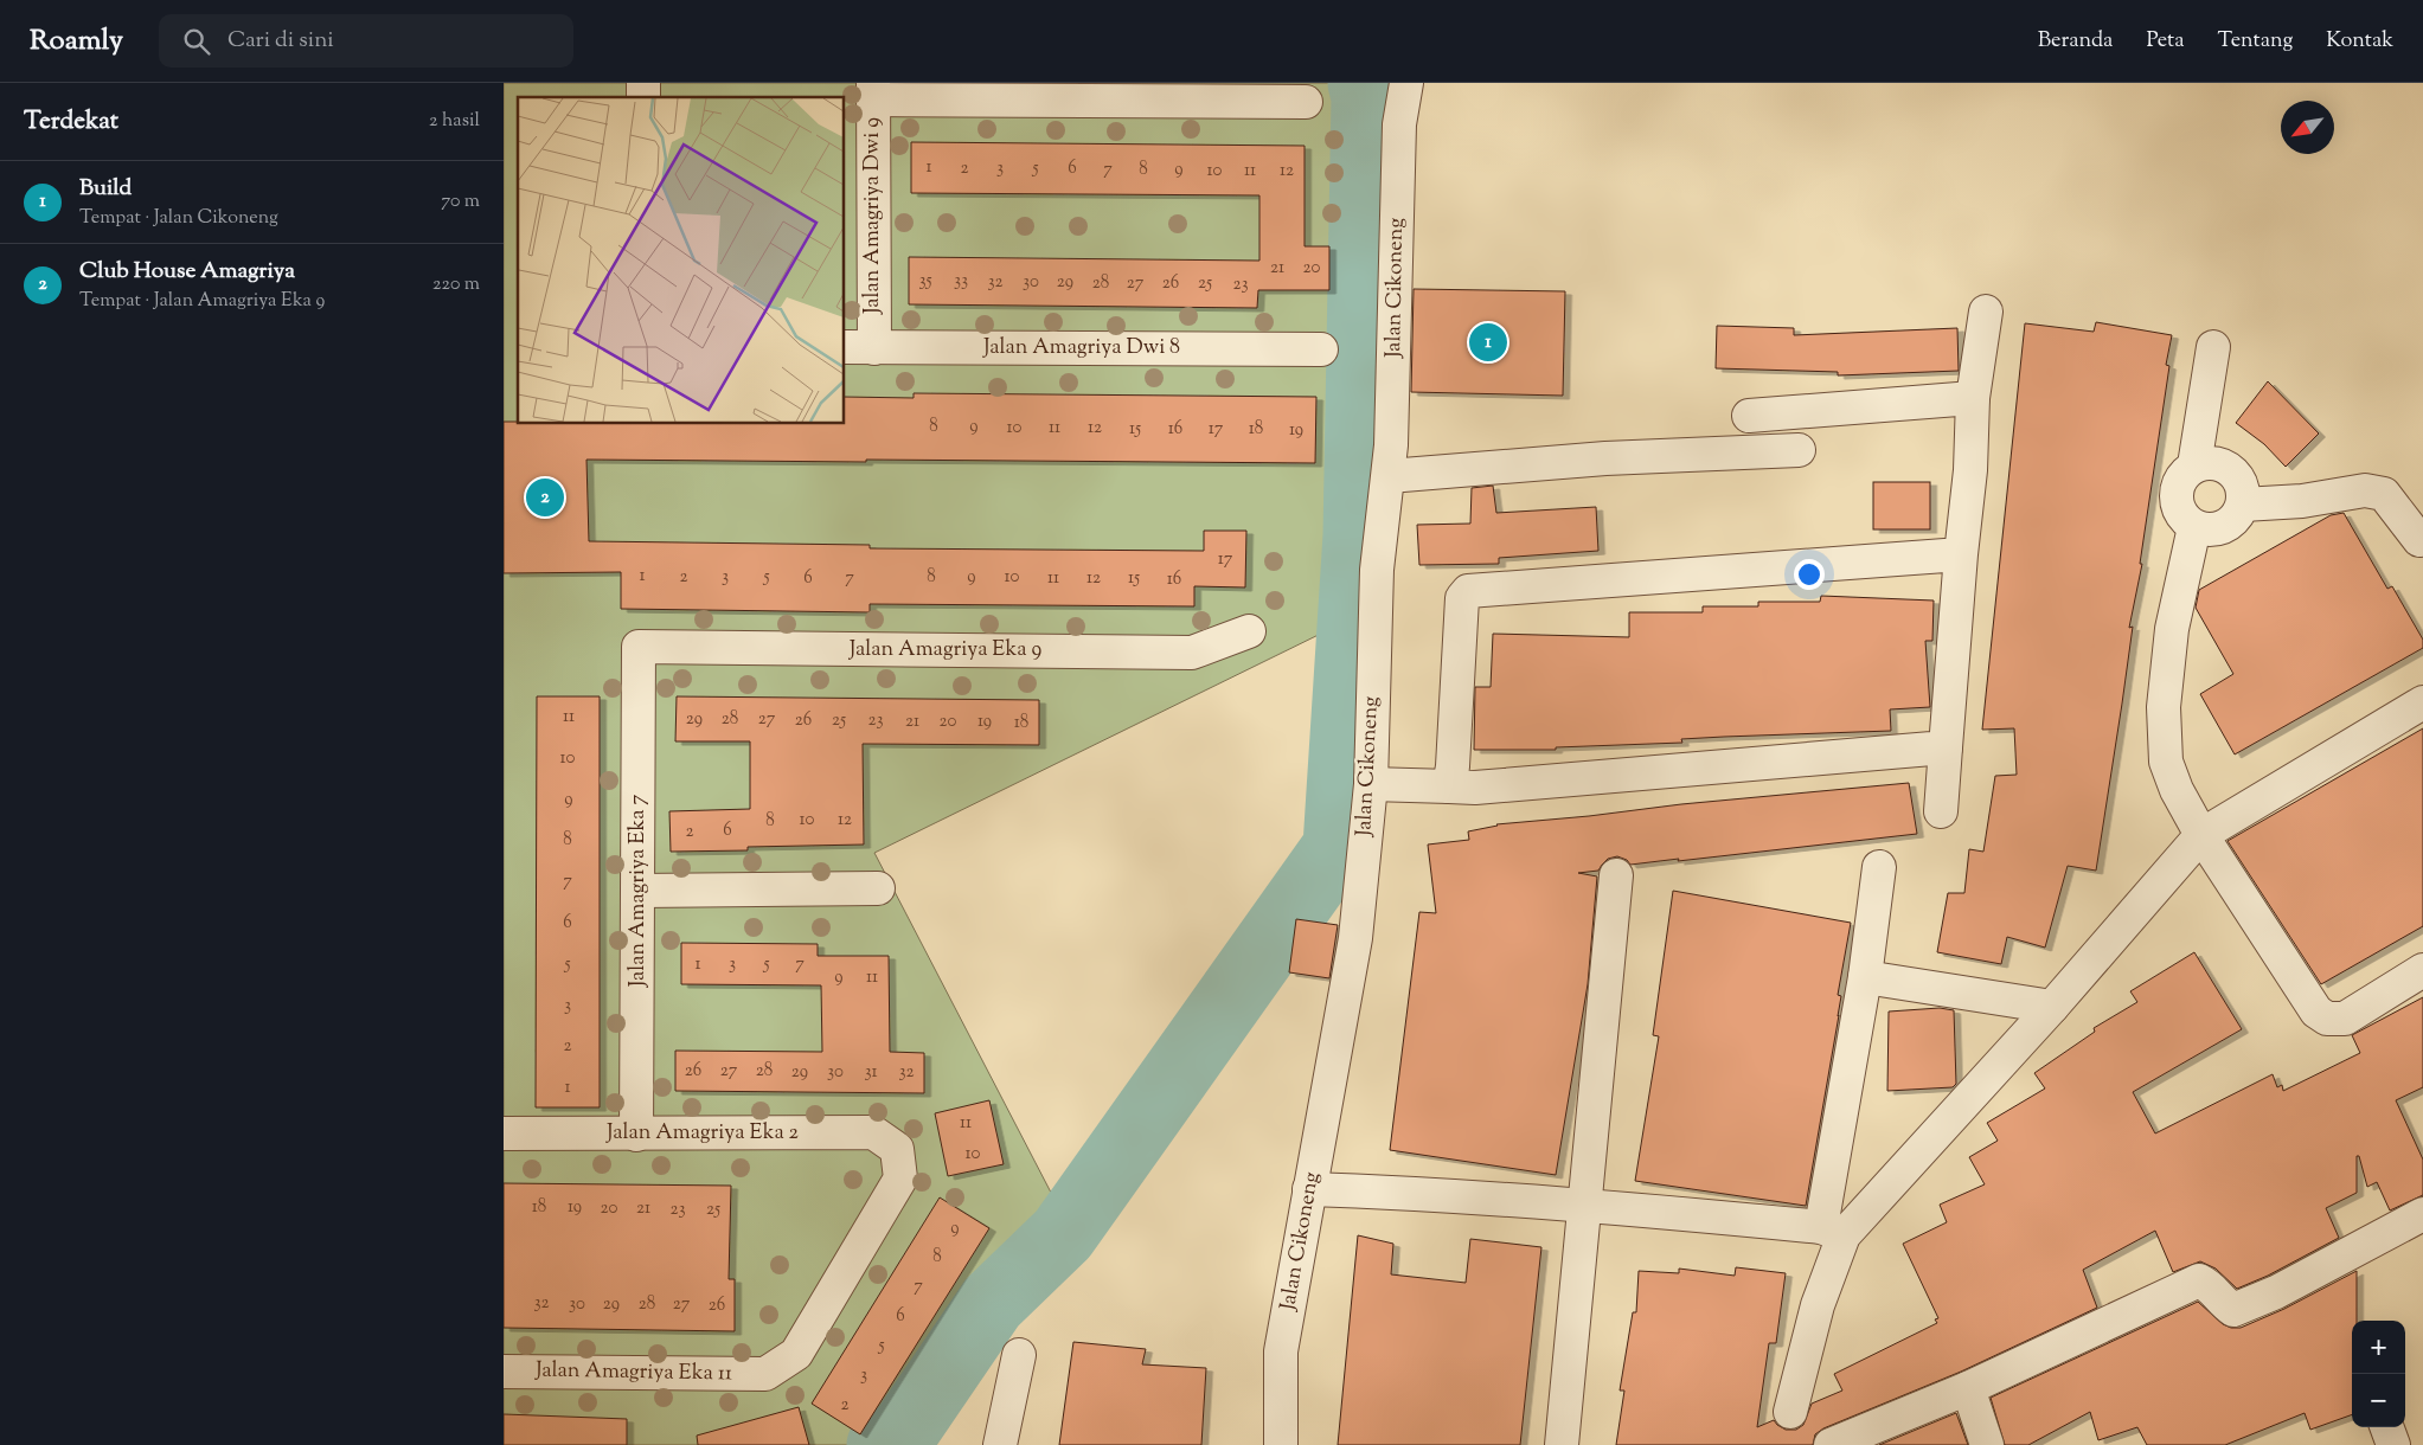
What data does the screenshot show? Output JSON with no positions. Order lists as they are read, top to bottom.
{
  "streets": {
    "street": [
      "Jalan Amagriya Dwi 9",
      "Jalan Cikoneng",
      "Jalan Amagriya Dwi 8",
      "Jalan Amagriya Eka 9",
      "Jalan Amagriya Eka 7",
      "Jalan Amagriya Eka 2",
      "Jalan Amagriya Eka 11"
    ]
  },
  "crossings": [
    ["Jalan Amagriya Dwi 9", "Jalan Amagriya Dwi 8"],
    ["Jalan Amagriya Eka 9", "Jalan Amagriya Eka 7"],
    ["Jalan Amagriya Eka 7", "Jalan Amagriya Eka 2"],
    ["Jalan Amagriya Eka 2", "Jalan Amagriya Eka 11"]
  ],
  "house_numbers": [
    "1",
    "2",
    "3",
    "5",
    "6",
    "7",
    "8",
    "9",
    "10",
    "11",
    "12",
    "21",
    "20",
    "35",
    "33",
    "32",
    "30",
    "29",
    "28",
    "27",
    "26",
    "25",
    "23",
    "8",
    "9",
    "10",
    "11",
    "12",
    "15",
    "16",
    "17",
    "18",
    "19",
    "17",
    "1",
    "2",
    "3",
    "5",
    "8",
    "9",
    "10",
    "6",
    "7",
    "11",
    "12",
    "15",
    "16",
    "11",
    "29",
    "28",
    "27",
    "26",
    "25",
    "23",
    "21",
    "20",
    "19",
    "18",
    "10",
    "9",
    "10",
    "12",
    "8",
    "6",
    "2",
    "8",
    "7",
    "6",
    "5",
    "1",
    "3",
    "5",
    "7",
    "9",
    "11",
    "3",
    "2",
    "26",
    "27",
    "28",
    "29",
    "30",
    "31",
    "32",
    "1",
    "11",
    "10",
    "18",
    "19",
    "20",
    "21",
    "23",
    "25",
    "9",
    "8",
    "7",
    "32",
    "30",
    "29",
    "28",
    "27",
    "26",
    "6",
    "5",
    "3",
    "2"
  ],
  "north": "bottom left",
  "page": {
    "header": "Roamly",
    "search": "Cari di sini",
    "nav": [
      "Beranda",
      "Peta",
      "Tentang",
      "Kontak"
    ],
    "heading": ["Terdekat", "2 hasil"],
    "list": [
      {
        "mark": "1",
        "name": "Build",
        "note": "Tempat · Jalan Cikoneng",
        "value": "70 m"
      },
      {
        "mark": "2",
        "name": "Club House Amagriya",
        "note": "Tempat · Jalan Amagriya Eka 9",
        "value": "220 m"
      }
    ],
    "pins": ["1", "2"],
    "map_buttons": ["+", "−"]
  }
}
